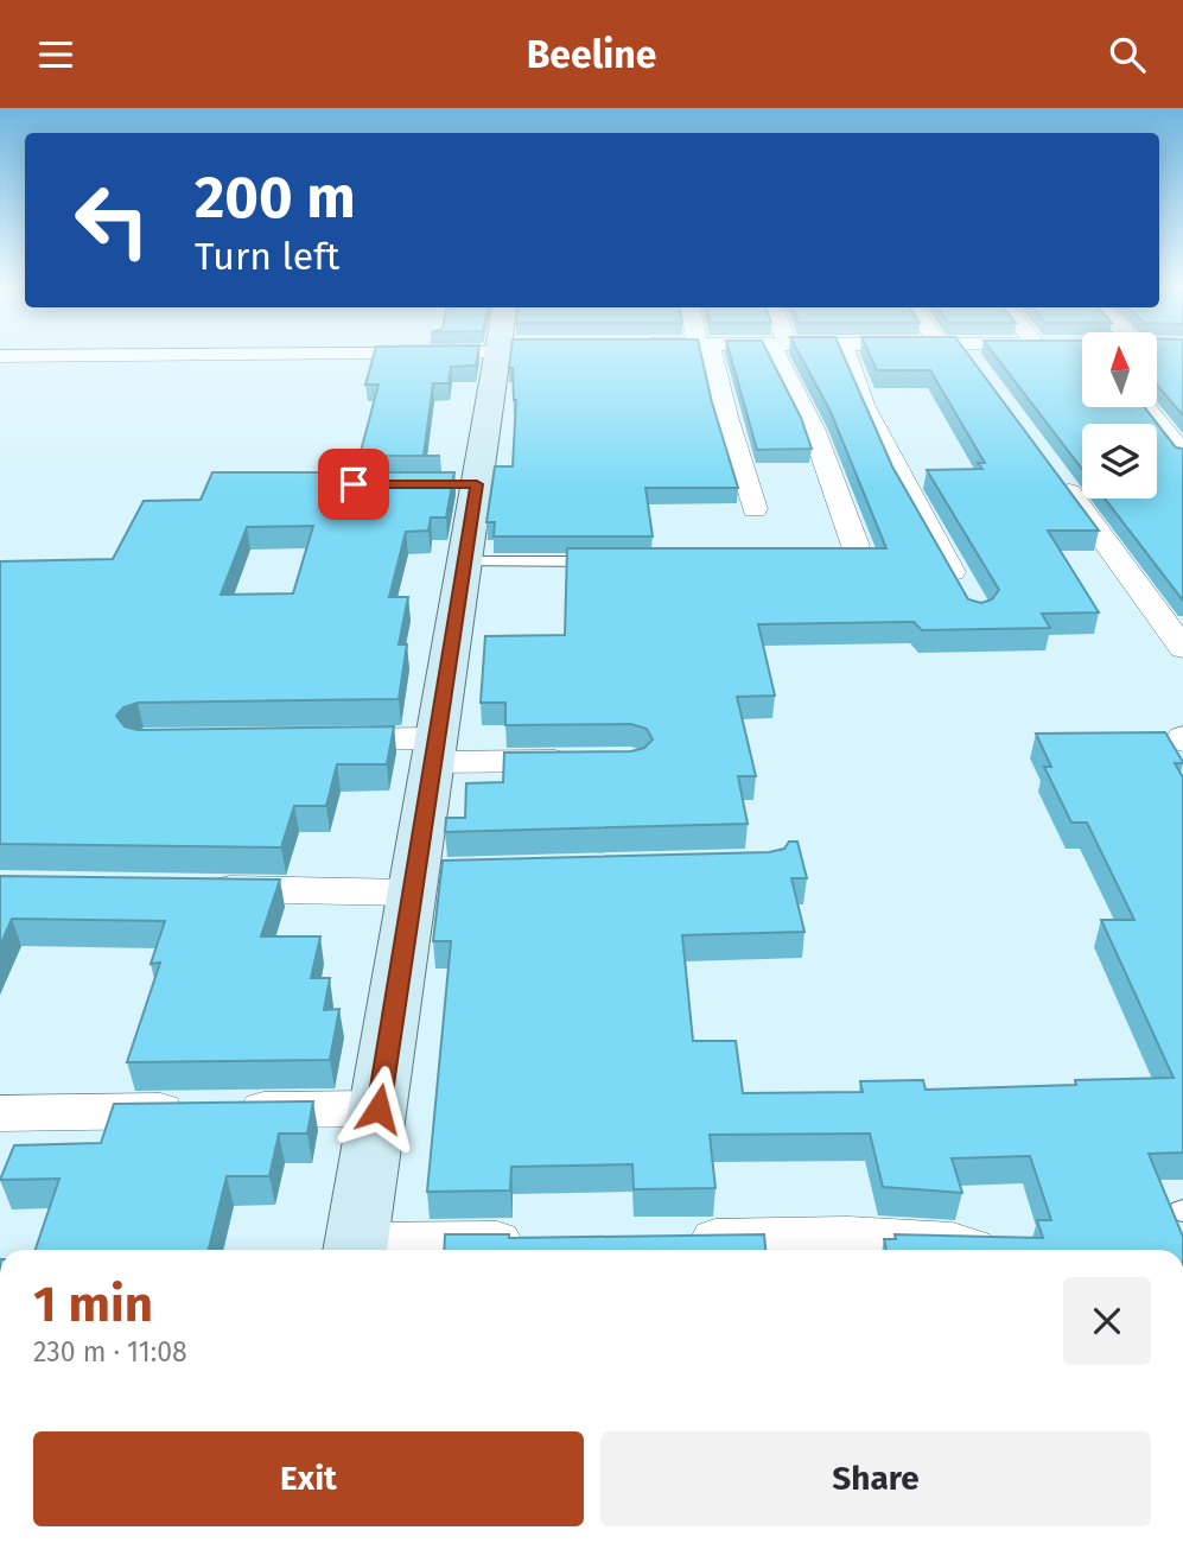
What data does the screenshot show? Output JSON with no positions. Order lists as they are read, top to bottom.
{
  "north": "top",
  "page": {
    "header": "Beeline",
    "turn": ["200 m", "Turn left"],
    "heading": ["1 min", "230 m · 11:08"],
    "buttons": ["Exit", "Share"]
  }
}
